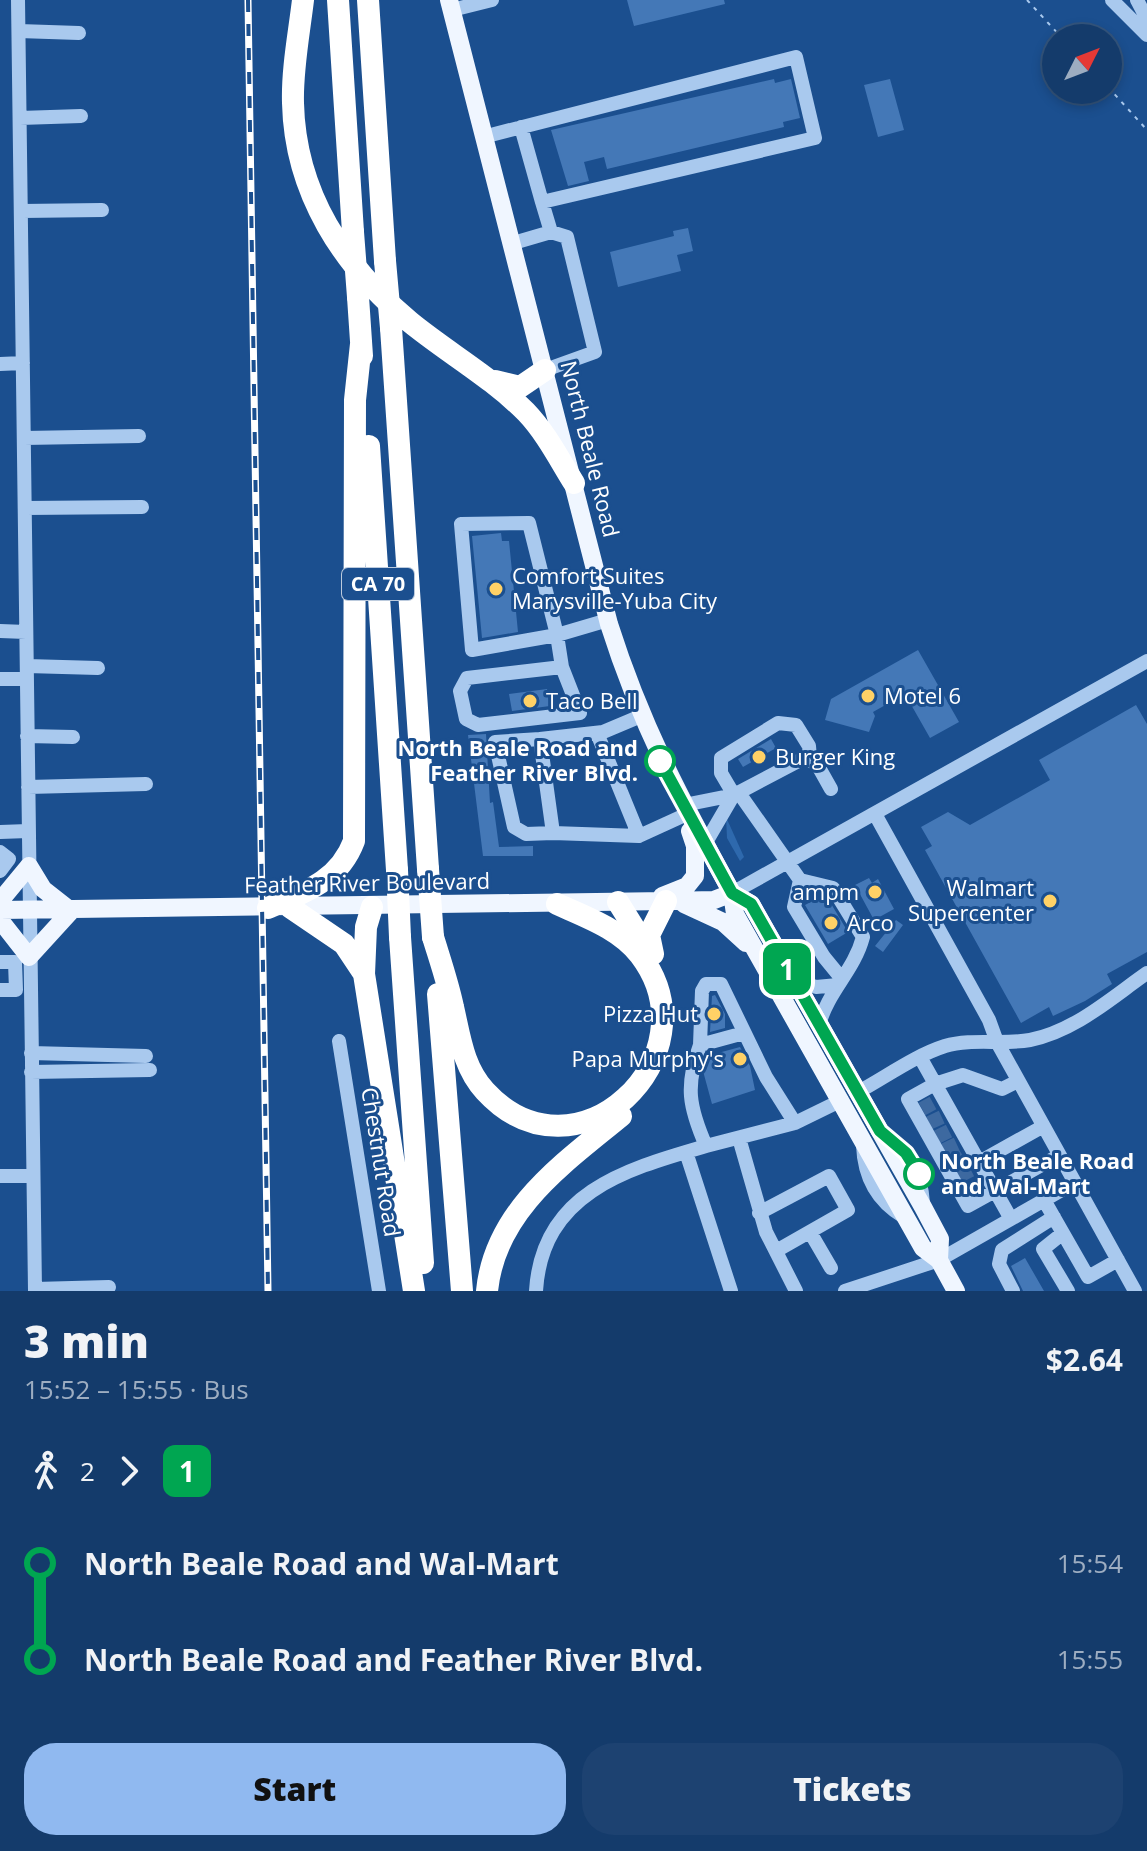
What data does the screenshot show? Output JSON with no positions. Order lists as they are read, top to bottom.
{
  "streets": {
    "highway": ["CA 70"],
    "main road": ["North Beale Road", "Feather River Boulevard"],
    "street": ["Chestnut Road"]
  },
  "crossings": [
    ["North Beale Road", "Feather River Boulevard"]
  ],
  "places": [
    "Comfort Suites Marysville-Yuba City",
    "Motel 6",
    "Taco Bell",
    "Burger King",
    "North Beale Road and Feather River Blvd.",
    "ampm",
    "Walmart Supercenter",
    "Arco",
    "Pizza Hut",
    "Papa Murphy's",
    "North Beale Road and Wal-Mart"
  ],
  "lines": ["bus line 1"],
  "north": "top right",
  "page": {
    "on_map": "1",
    "heading": ["3 min", "15:52 – 15:55 · Bus", "$2.64"],
    "legs": ["2", "1"],
    "list": [
      {
        "name": "North Beale Road and Wal-Mart",
        "value": "15:54"
      },
      {
        "name": "North Beale Road and Feather River Blvd.",
        "value": "15:55"
      }
    ],
    "buttons": ["Start", "Tickets"]
  }
}
